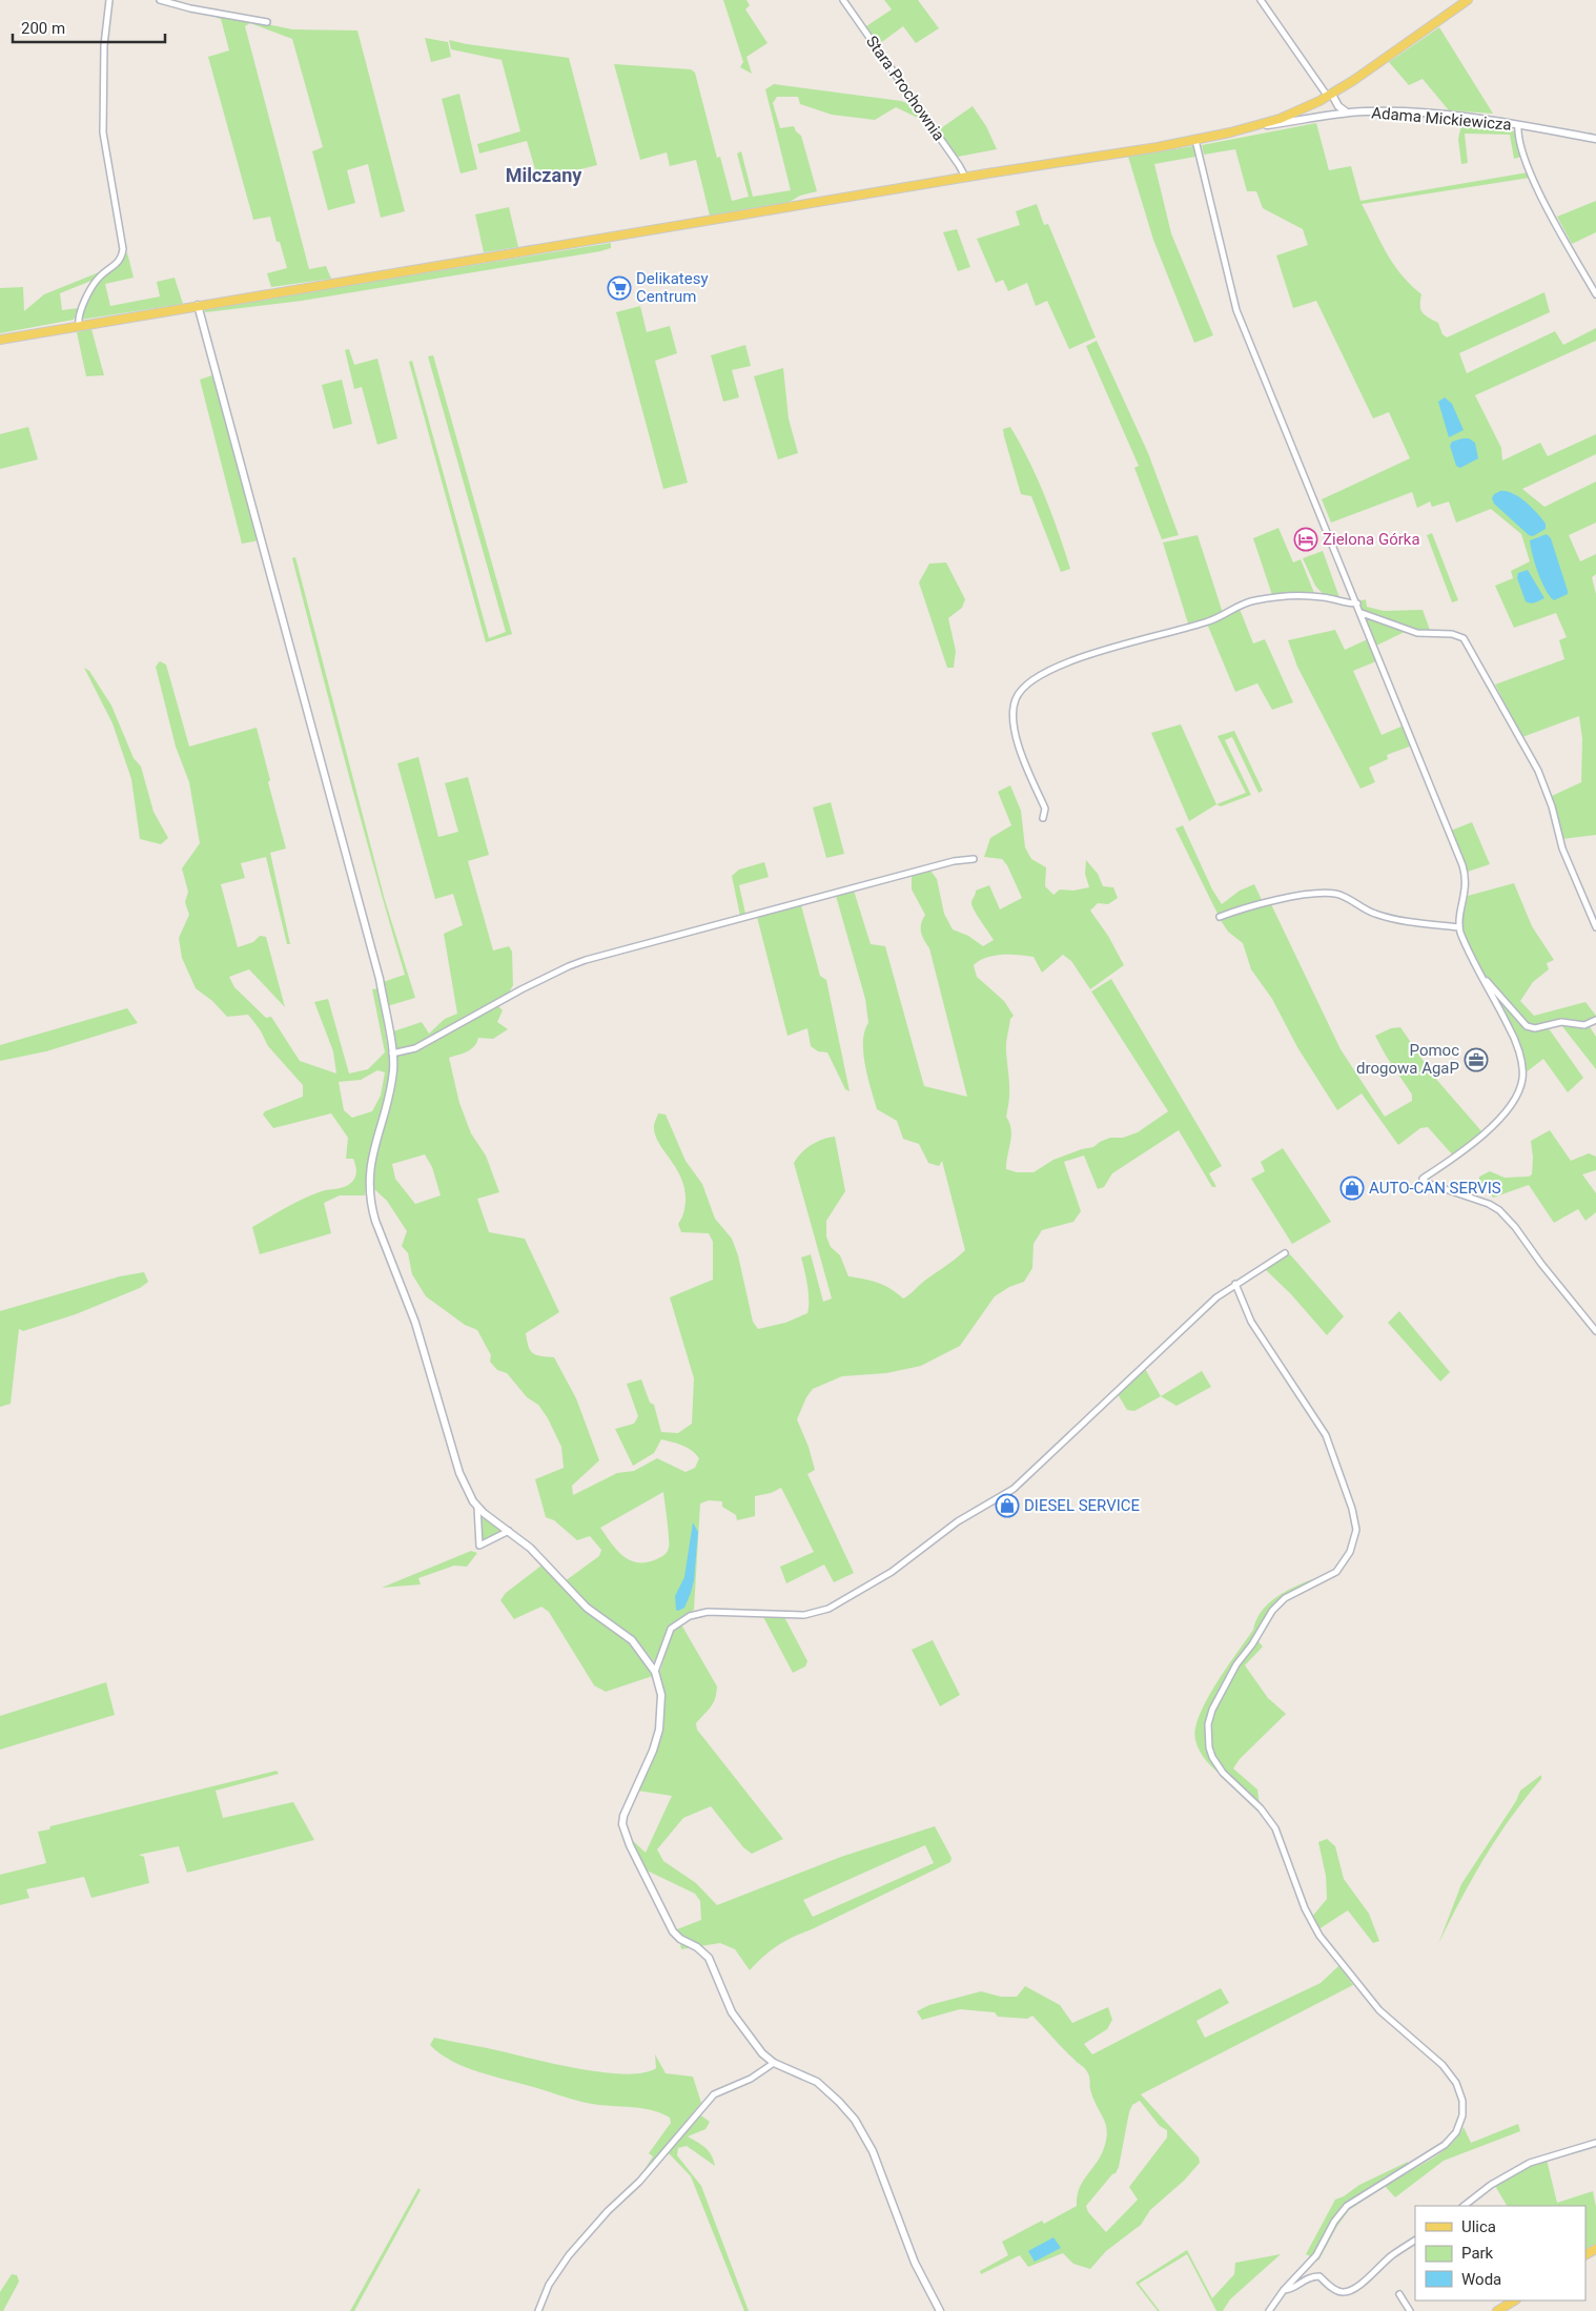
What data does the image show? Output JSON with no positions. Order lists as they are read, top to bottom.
{
  "streets": {
    "main road": ["Adama Mickiewicza"],
    "street": ["Stara Prochownia"]
  },
  "crossings": [
    ["Stara Prochownia", "Adama Mickiewicza"]
  ],
  "districts": ["Milczany"],
  "places": {
    "supermarket": ["Delikatesy Centrum"],
    "hotel": ["Zielona Górka"],
    "office": ["Pomoc drogowa AgaP"],
    "shop": ["AUTO-CAN SERVIS", "DIESEL SERVICE"]
  },
  "legend": ["Ulica", "Park", "Woda"],
  "scale_bar": "200 m"
}
